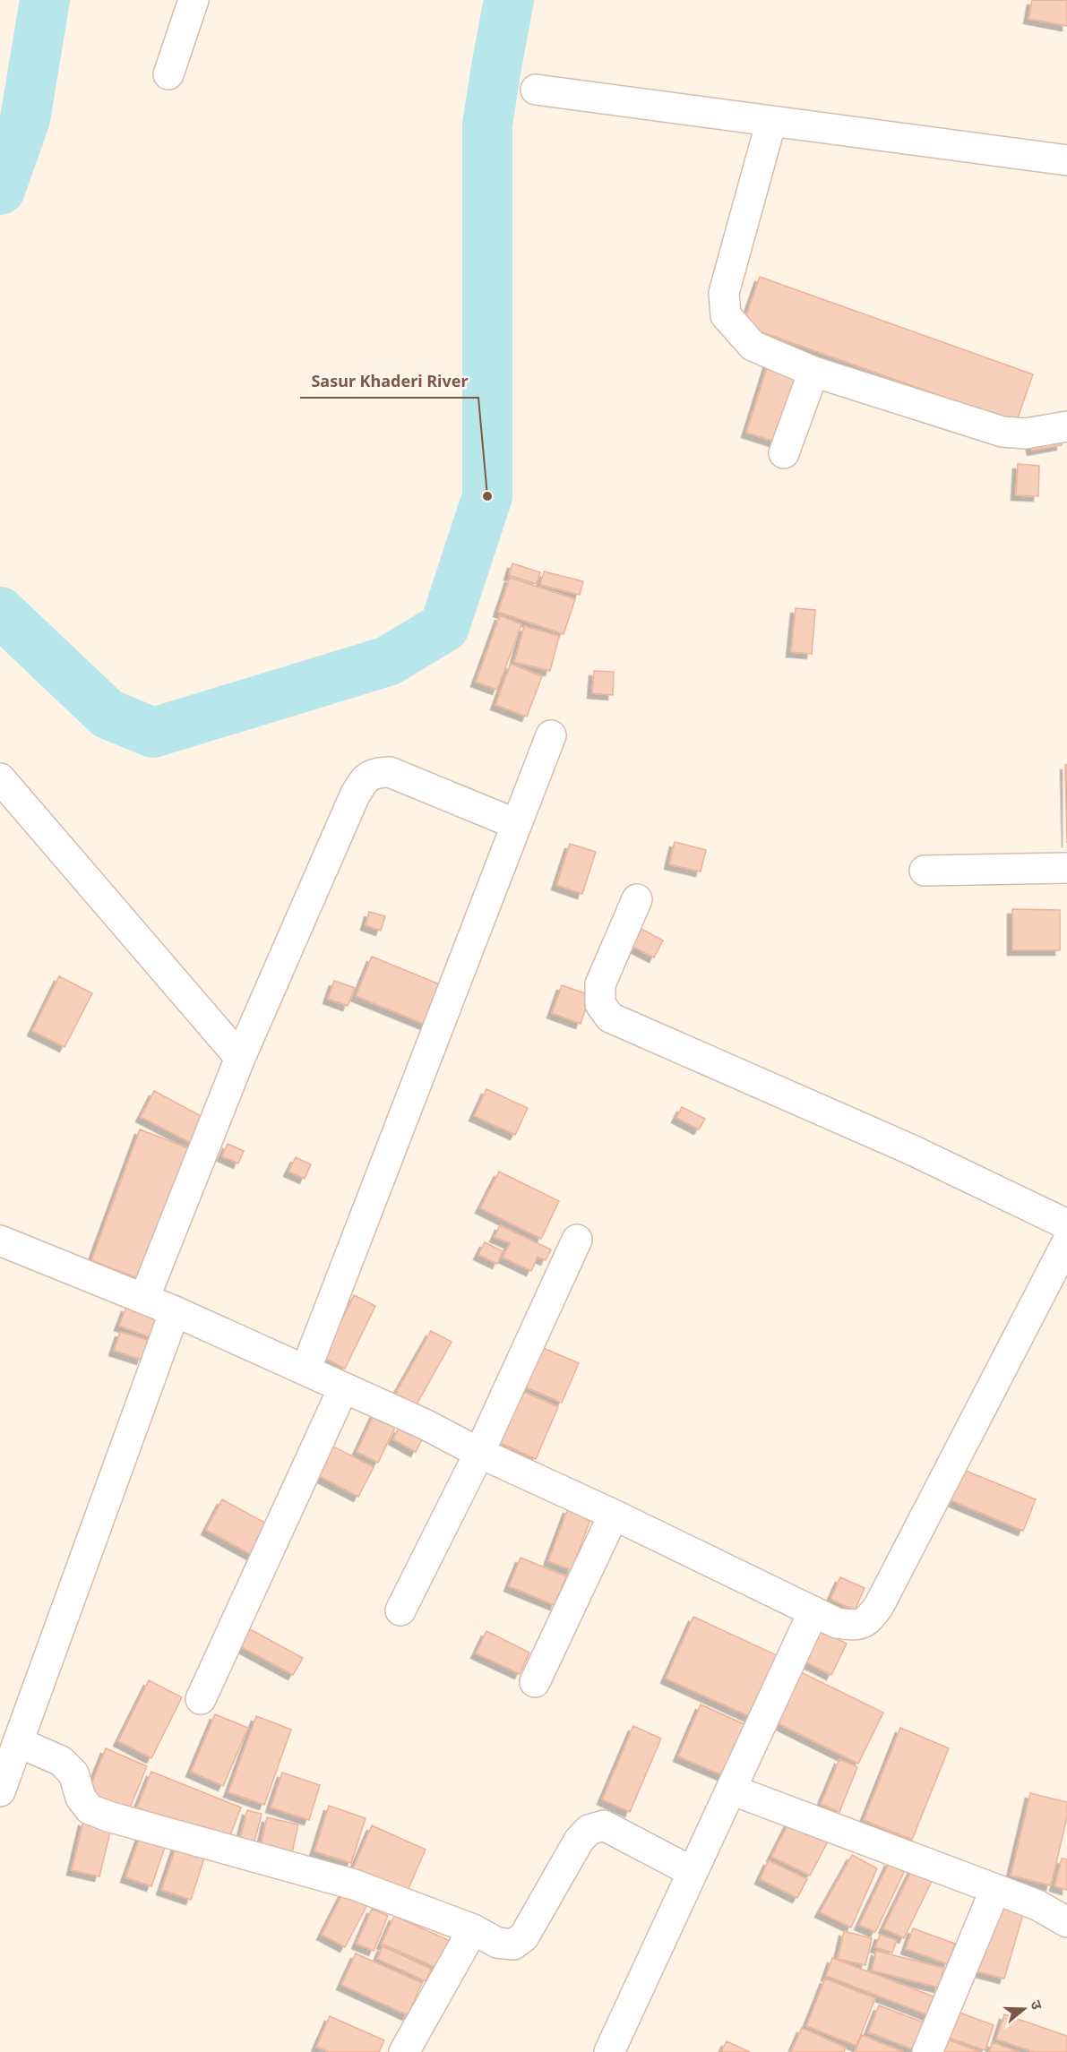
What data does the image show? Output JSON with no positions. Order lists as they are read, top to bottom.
{
  "places": ["Sasur Khaderi River"],
  "north": "right"
}
